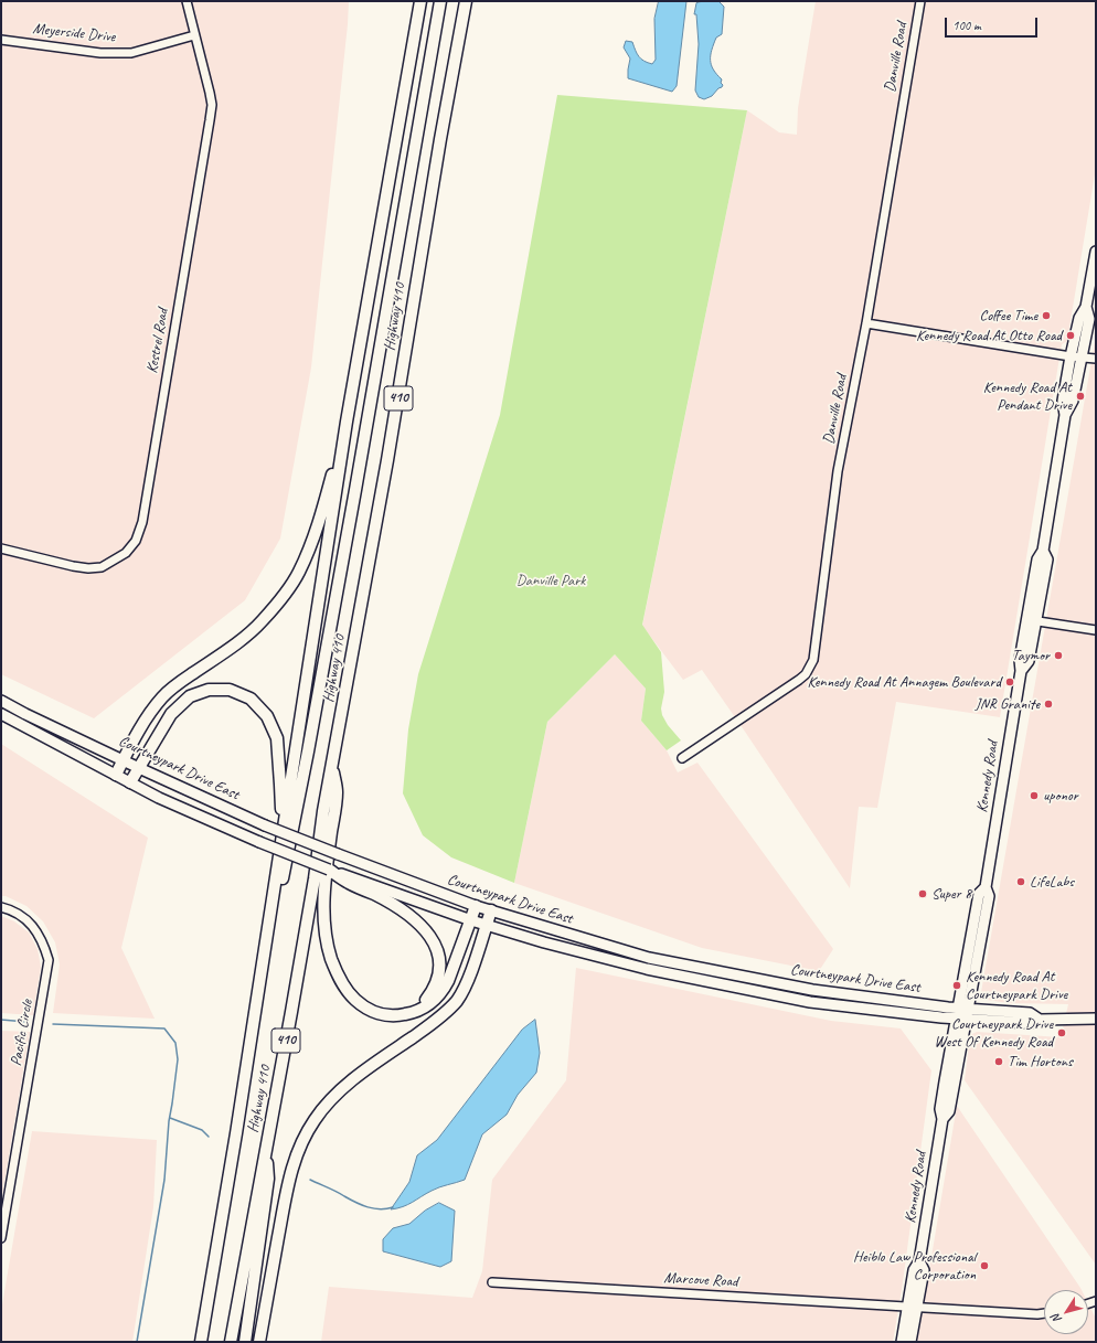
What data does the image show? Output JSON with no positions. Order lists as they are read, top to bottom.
{
  "streets": {
    "highway": ["Highway 410", "410"],
    "main road": ["Courtneypark Drive East", "Kennedy Road"],
    "street": [
      "Meyerside Drive",
      "Danville Road",
      "Kestrel Road",
      "Pacific Circle",
      "Marcove Road"
    ]
  },
  "crossings": [
    ["Meyerside Drive", "Kestrel Road"],
    ["Courtneypark Drive East", "Kennedy Road"],
    ["Kennedy Road", "Marcove Road"]
  ],
  "parks": ["Danville Park"],
  "places": [
    "Coffee Time",
    "Kennedy Road At Otto Road",
    "Kennedy Road At Pendant Drive",
    "Taymor",
    "Kennedy Road At Annagem Boulevard",
    "JNR Granite",
    "uponor",
    "LifeLabs",
    "Super 8",
    "Kennedy Road At Courtneypark Drive",
    "Courtneypark Drive West Of Kennedy Road",
    "Tim Hortons",
    "Heiblo Law Professional Corporation"
  ],
  "scale_bar": "100 m",
  "north": "bottom left"
}
